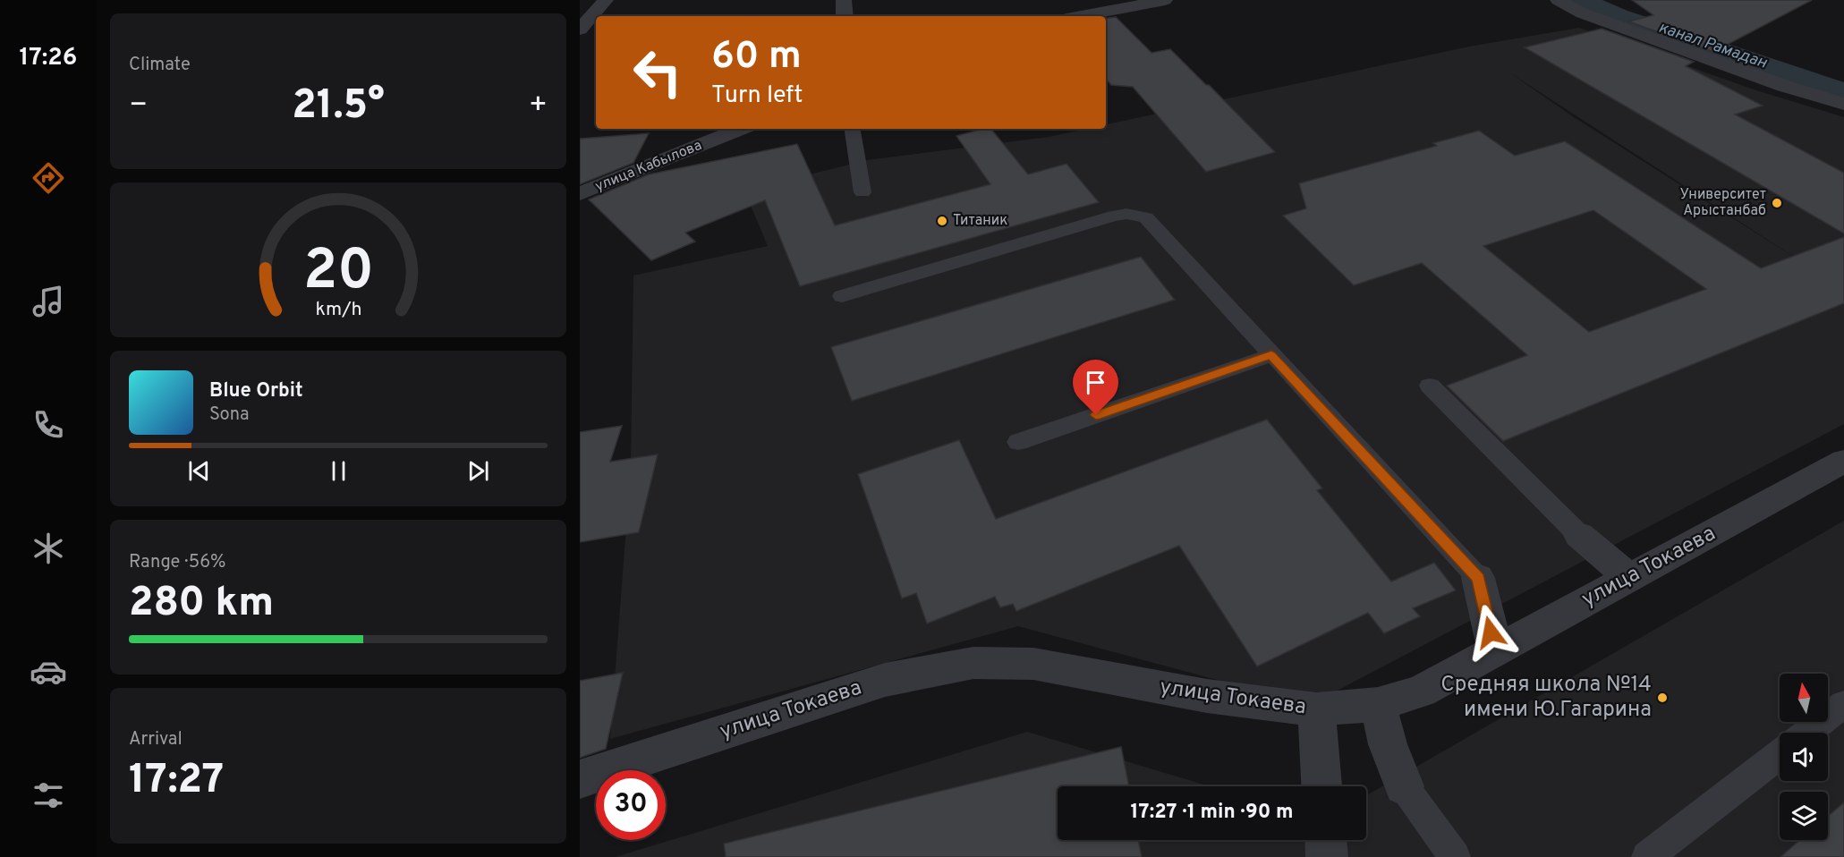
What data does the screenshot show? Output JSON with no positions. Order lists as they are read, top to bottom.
{
  "streets": {
    "street": ["улица Кабылова", "улица Токаева"]
  },
  "water": ["канал Рамадан"],
  "places": ["Университет Арыстанбаб", "Титаник", "Средняя школа №14 имени Ю.Гагарина"],
  "north": "top",
  "page": {
    "tabs": "17:26",
    "tile": [
      "Climate",
      ["Range · 56%", "280 km"],
      ["Arrival", "17:27"]
    ],
    "turn": ["60 m", "Turn left"],
    "heat": ["−", "21.5°", "+"],
    "song": ["Blue Orbit", "Sona"],
    "limit": "30",
    "trip": "17:27 · 1 min · 90 m",
    "gauge": ["20", "km/h"]
  }
}
